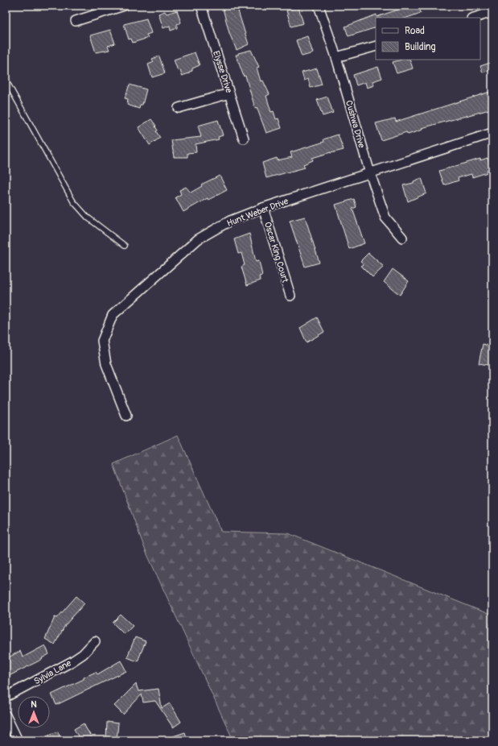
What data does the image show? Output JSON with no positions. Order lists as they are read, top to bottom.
{
  "streets": {
    "street": [
      "Elysse Drive",
      "Cushwa Drive",
      "Hunt Weber Drive",
      "Oscar King Court",
      "Sylvia Lane"
    ]
  },
  "crossings": [
    ["Cushwa Drive", "Hunt Weber Drive"],
    ["Hunt Weber Drive", "Oscar King Court"]
  ],
  "legend": ["Road", "Building"],
  "north": "top"
}
